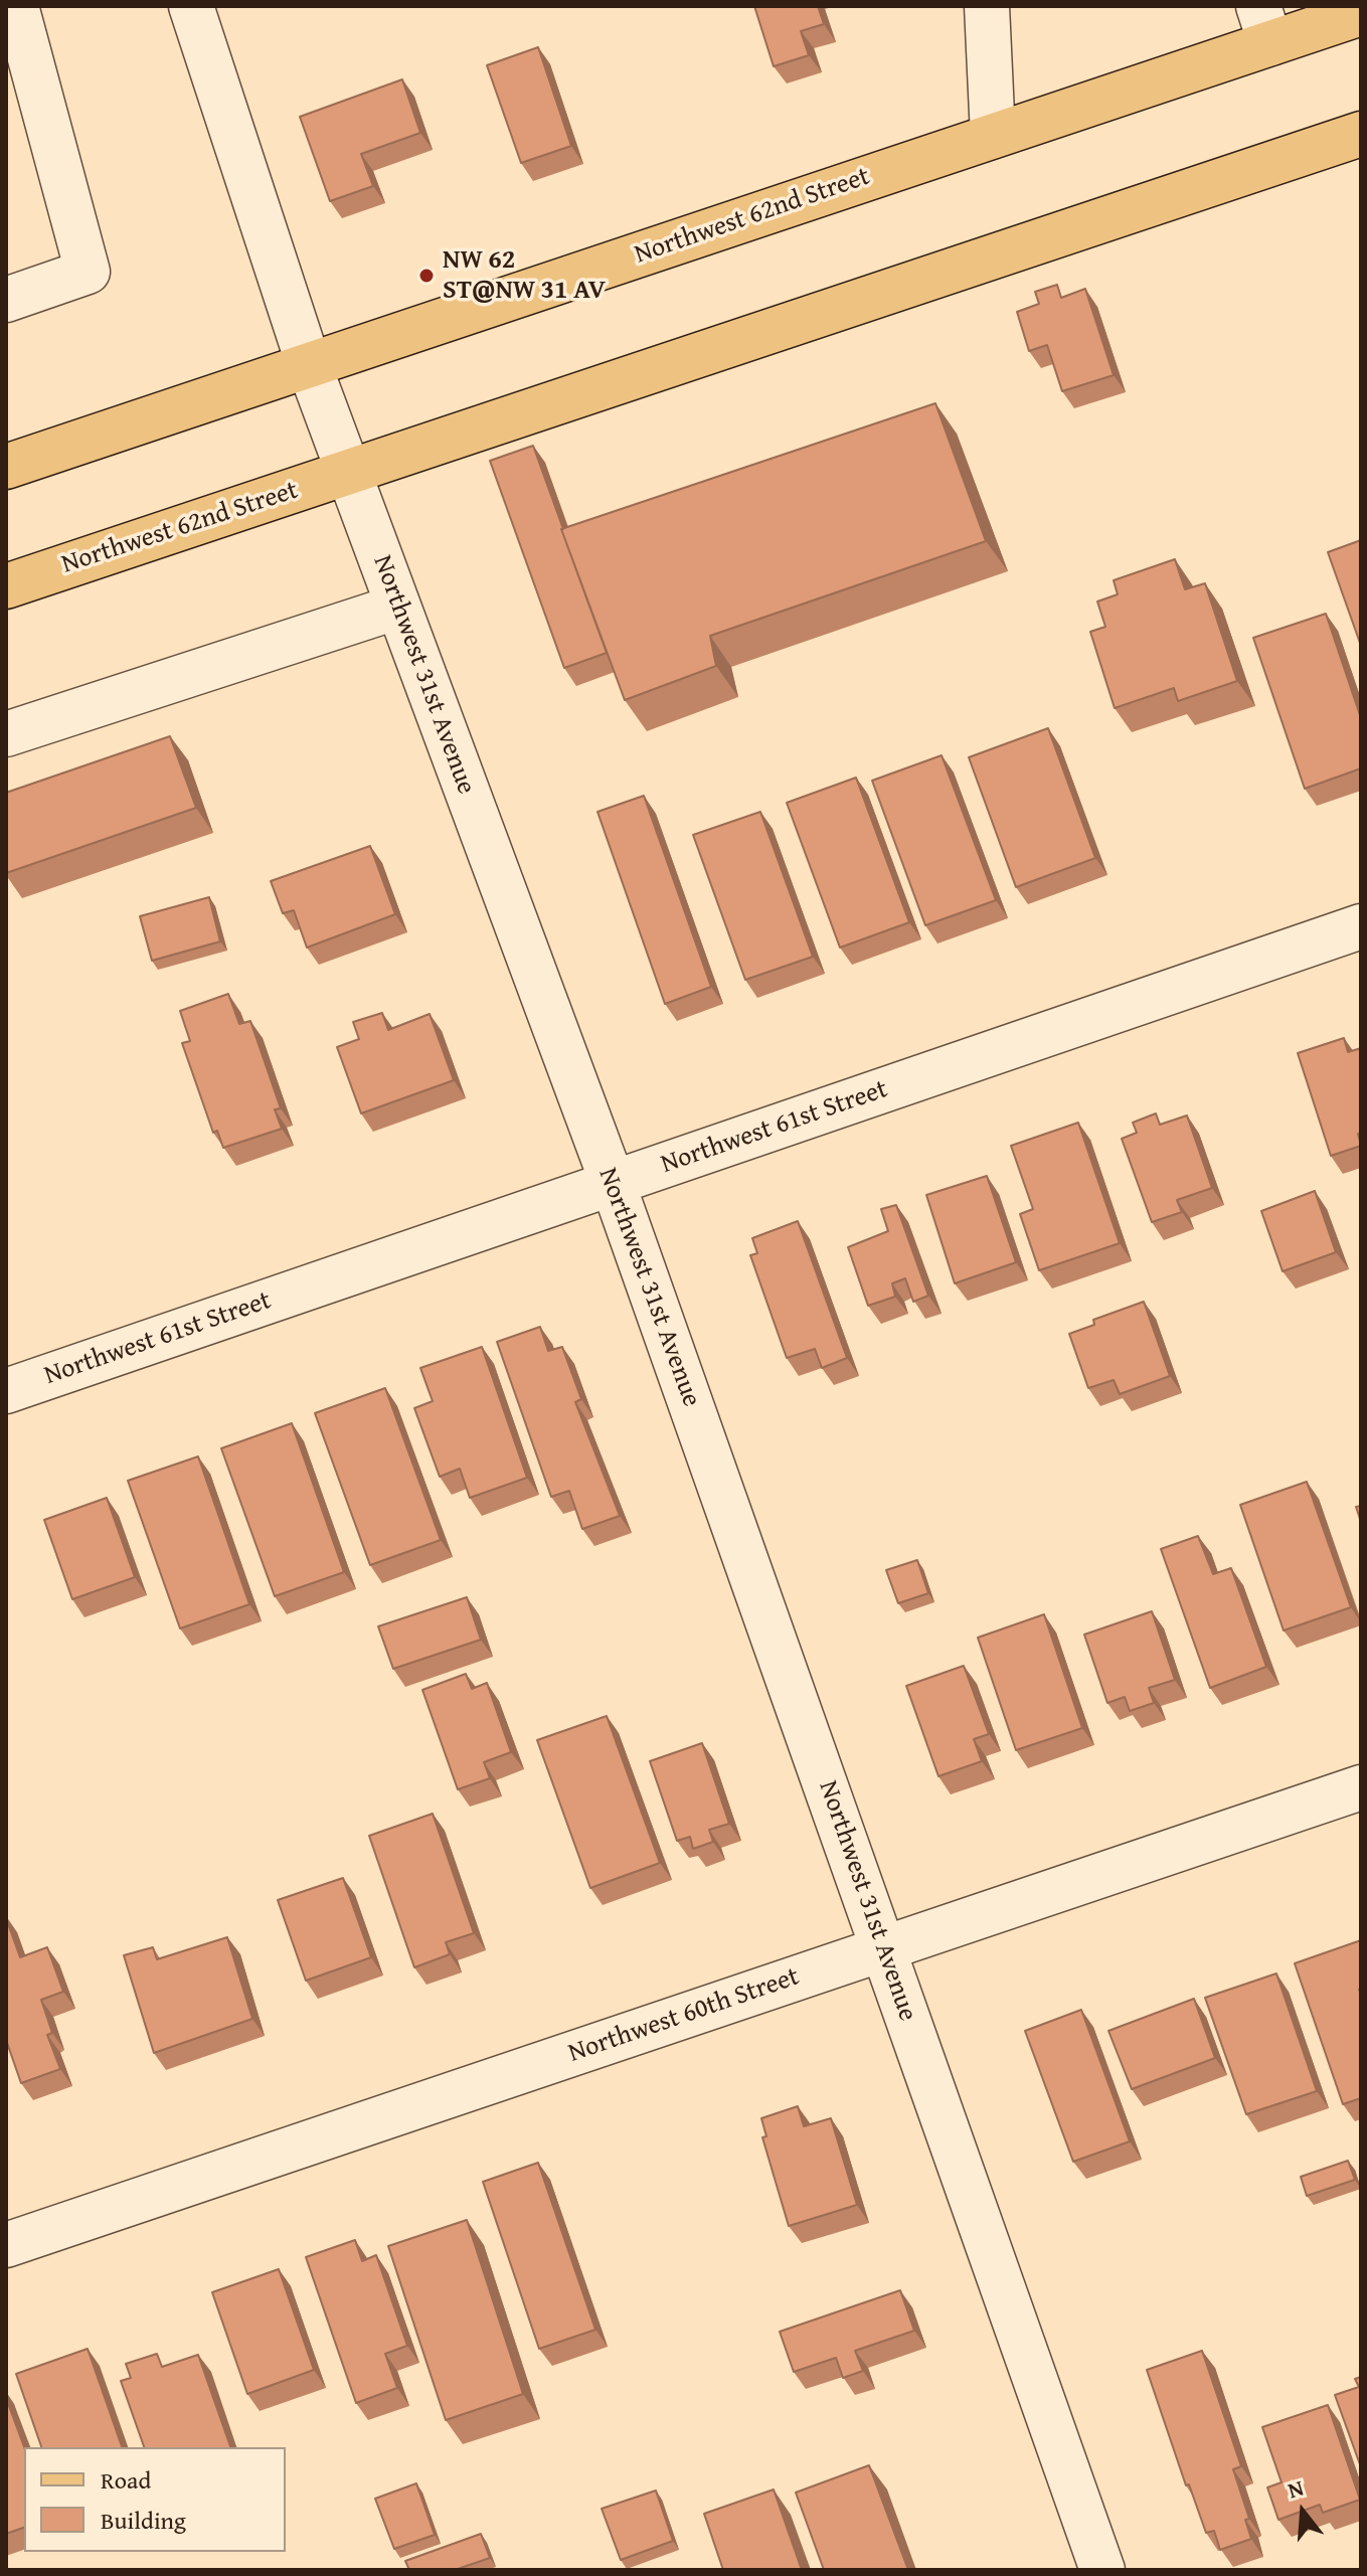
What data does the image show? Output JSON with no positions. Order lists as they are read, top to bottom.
{
  "streets": {
    "main road": ["Northwest 62nd Street"],
    "street": ["Northwest 31st Avenue", "Northwest 61st Street", "Northwest 60th Street"]
  },
  "crossings": [
    ["Northwest 62nd Street", "Northwest 31st Avenue"],
    ["Northwest 31st Avenue", "Northwest 61st Street"],
    ["Northwest 31st Avenue", "Northwest 60th Street"]
  ],
  "places": ["NW 62 ST@NW 31 AV"],
  "legend": ["Road", "Building"],
  "north": "top"
}
